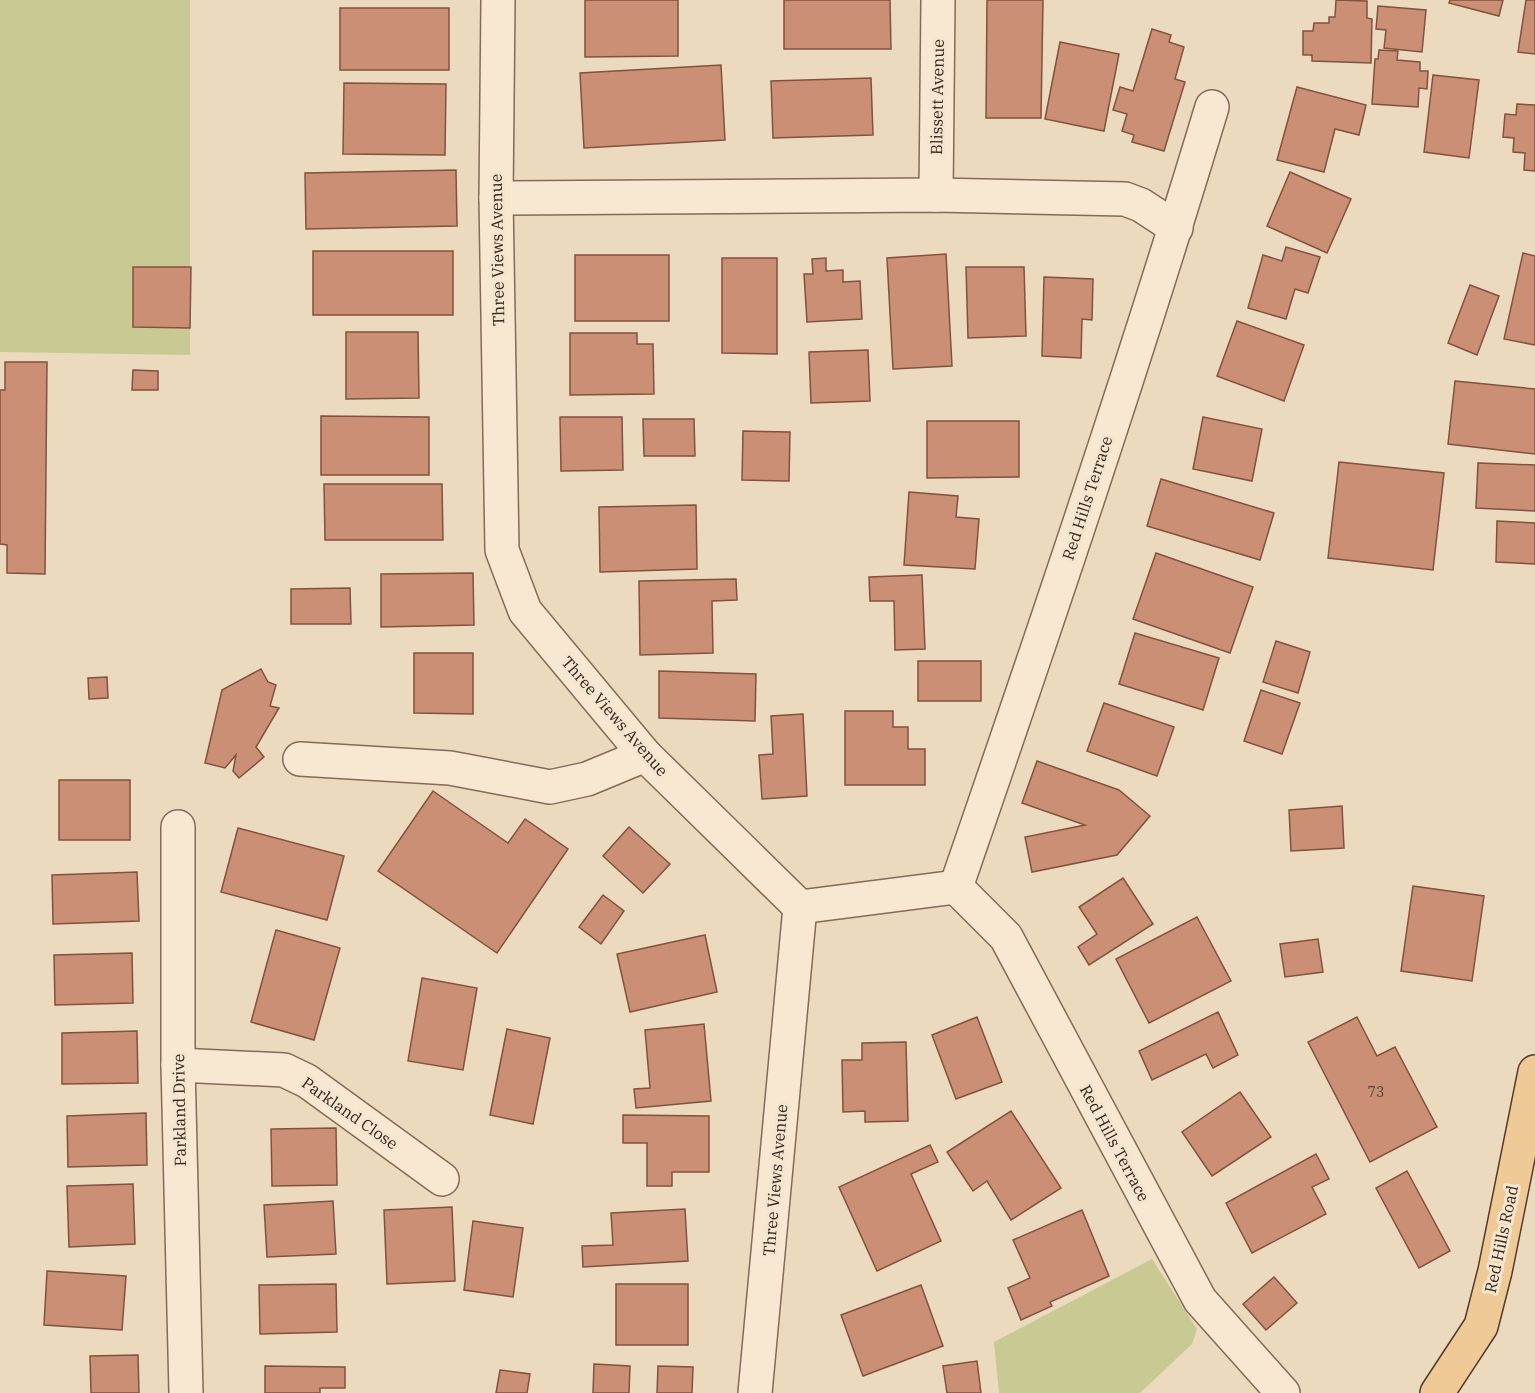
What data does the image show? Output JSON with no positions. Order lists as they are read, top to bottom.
{
  "streets": {
    "main road": ["Red Hills Road"],
    "street": [
      "Blissett Avenue",
      "Three Views Avenue",
      "Red Hills Terrace",
      "Parkland Drive",
      "Parkland Close"
    ]
  },
  "crossings": [
    ["Parkland Drive", "Parkland Close"]
  ],
  "house_numbers": ["73"]
}
